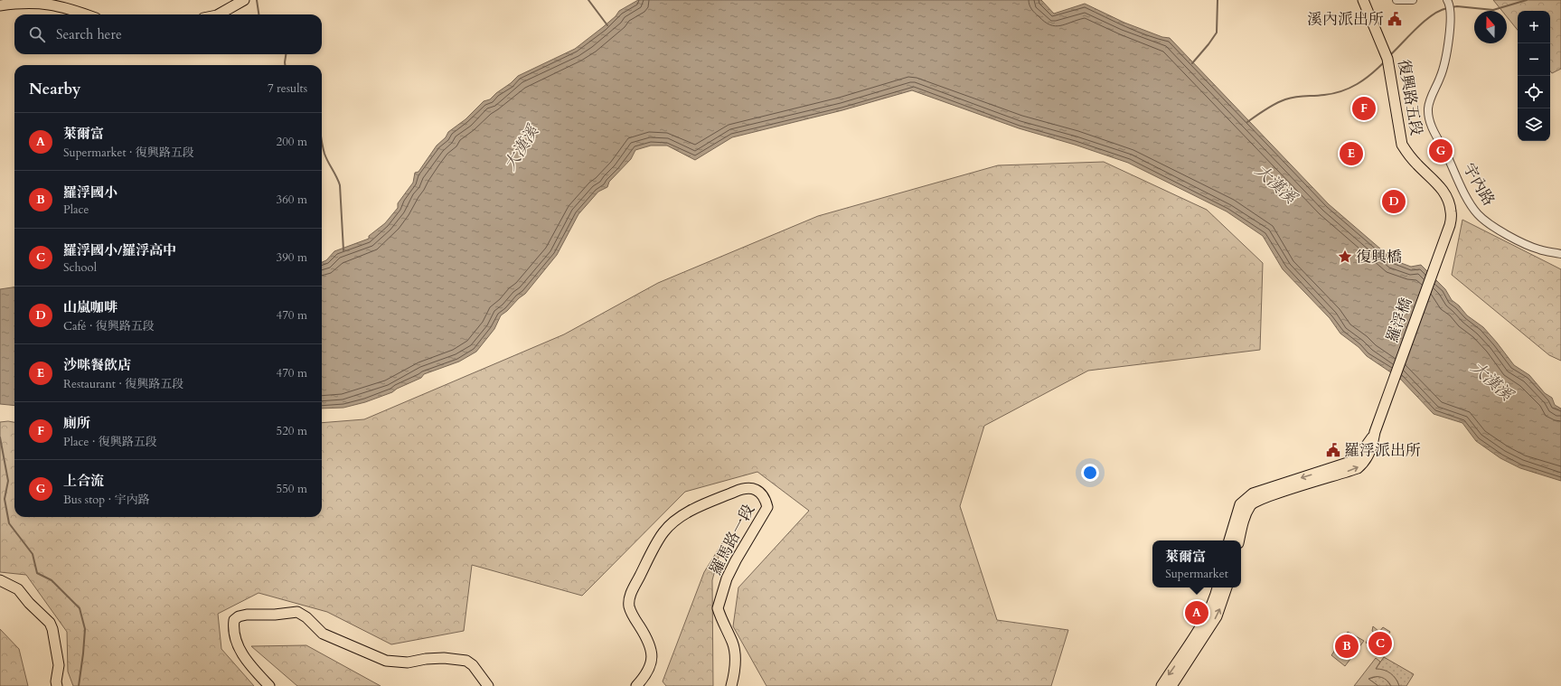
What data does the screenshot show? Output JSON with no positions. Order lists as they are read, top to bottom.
{
  "streets": {
    "main road": ["復興路五段", "羅浮橋", "羅馬路一段"],
    "street": ["宇內路"]
  },
  "crossings": [
    ["復興路五段", "羅浮橋"]
  ],
  "water": ["大漢溪"],
  "places": {
    "public building": ["溪內派出所", "羅浮派出所"],
    "place": ["復興橋"]
  },
  "north": "top",
  "page": {
    "map_buttons": ["+", "−"],
    "search": "Search here",
    "heading": ["Nearby", "7 results"],
    "pins": [
      "F",
      "G",
      "E",
      "D",
      "A",
      "C",
      "B"
    ],
    "list": [
      {
        "mark": "A",
        "name": "萊爾富",
        "note": "Supermarket · 復興路五段",
        "value": "200 m"
      },
      {
        "mark": "B",
        "name": "羅浮國小",
        "note": "Place",
        "value": "360 m"
      },
      {
        "mark": "C",
        "name": "羅浮國小/羅浮高中",
        "note": "School",
        "value": "390 m"
      },
      {
        "mark": "D",
        "name": "山嵐咖啡",
        "note": "Café · 復興路五段",
        "value": "470 m"
      },
      {
        "mark": "E",
        "name": "沙咪餐飲店",
        "note": "Restaurant · 復興路五段",
        "value": "470 m"
      },
      {
        "mark": "F",
        "name": "廁所",
        "note": "Place · 復興路五段",
        "value": "520 m"
      },
      {
        "mark": "G",
        "name": "上合流",
        "note": "Bus stop · 宇內路",
        "value": "550 m"
      }
    ],
    "popup": ["萊爾富", "Supermarket"]
  }
}
